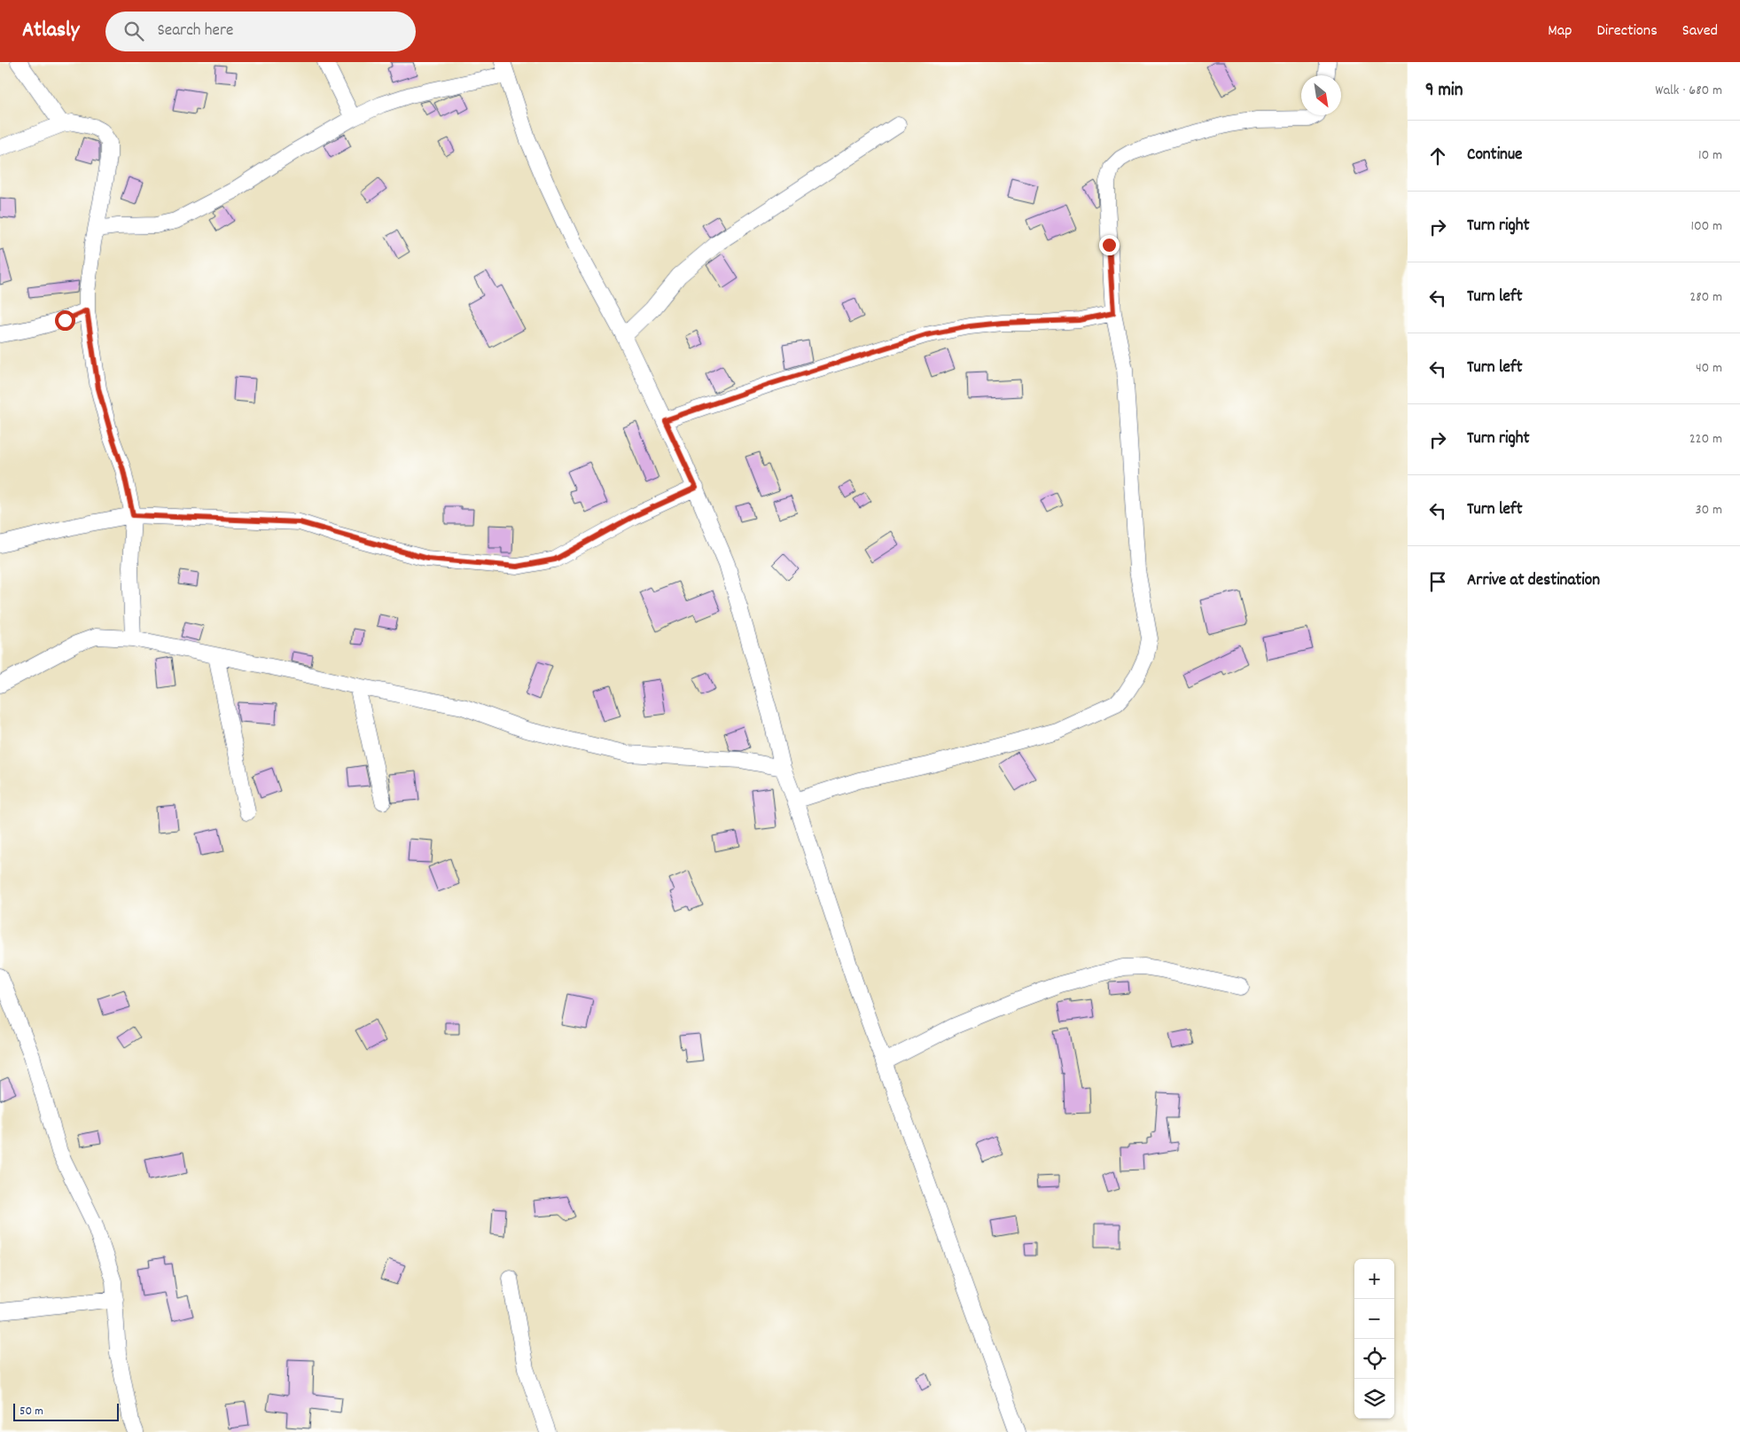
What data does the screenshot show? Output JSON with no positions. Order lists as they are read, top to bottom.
{
  "scale_bar": "50 m",
  "north": "bottom right",
  "page": {
    "header": "Atlasly",
    "search": "Search here",
    "nav": ["Map", "Directions", "Saved"],
    "heading": ["9 min", "Walk · 680 m"],
    "list": [
      ["Continue", "10 m"],
      ["Turn right", "100 m"],
      ["Turn left", "280 m"],
      ["Turn left", "40 m"],
      ["Turn right", "220 m"],
      ["Turn left", "30 m"],
      "Arrive at destination"
    ],
    "map_buttons": ["+", "−"],
    "scale": "50 m"
  }
}
